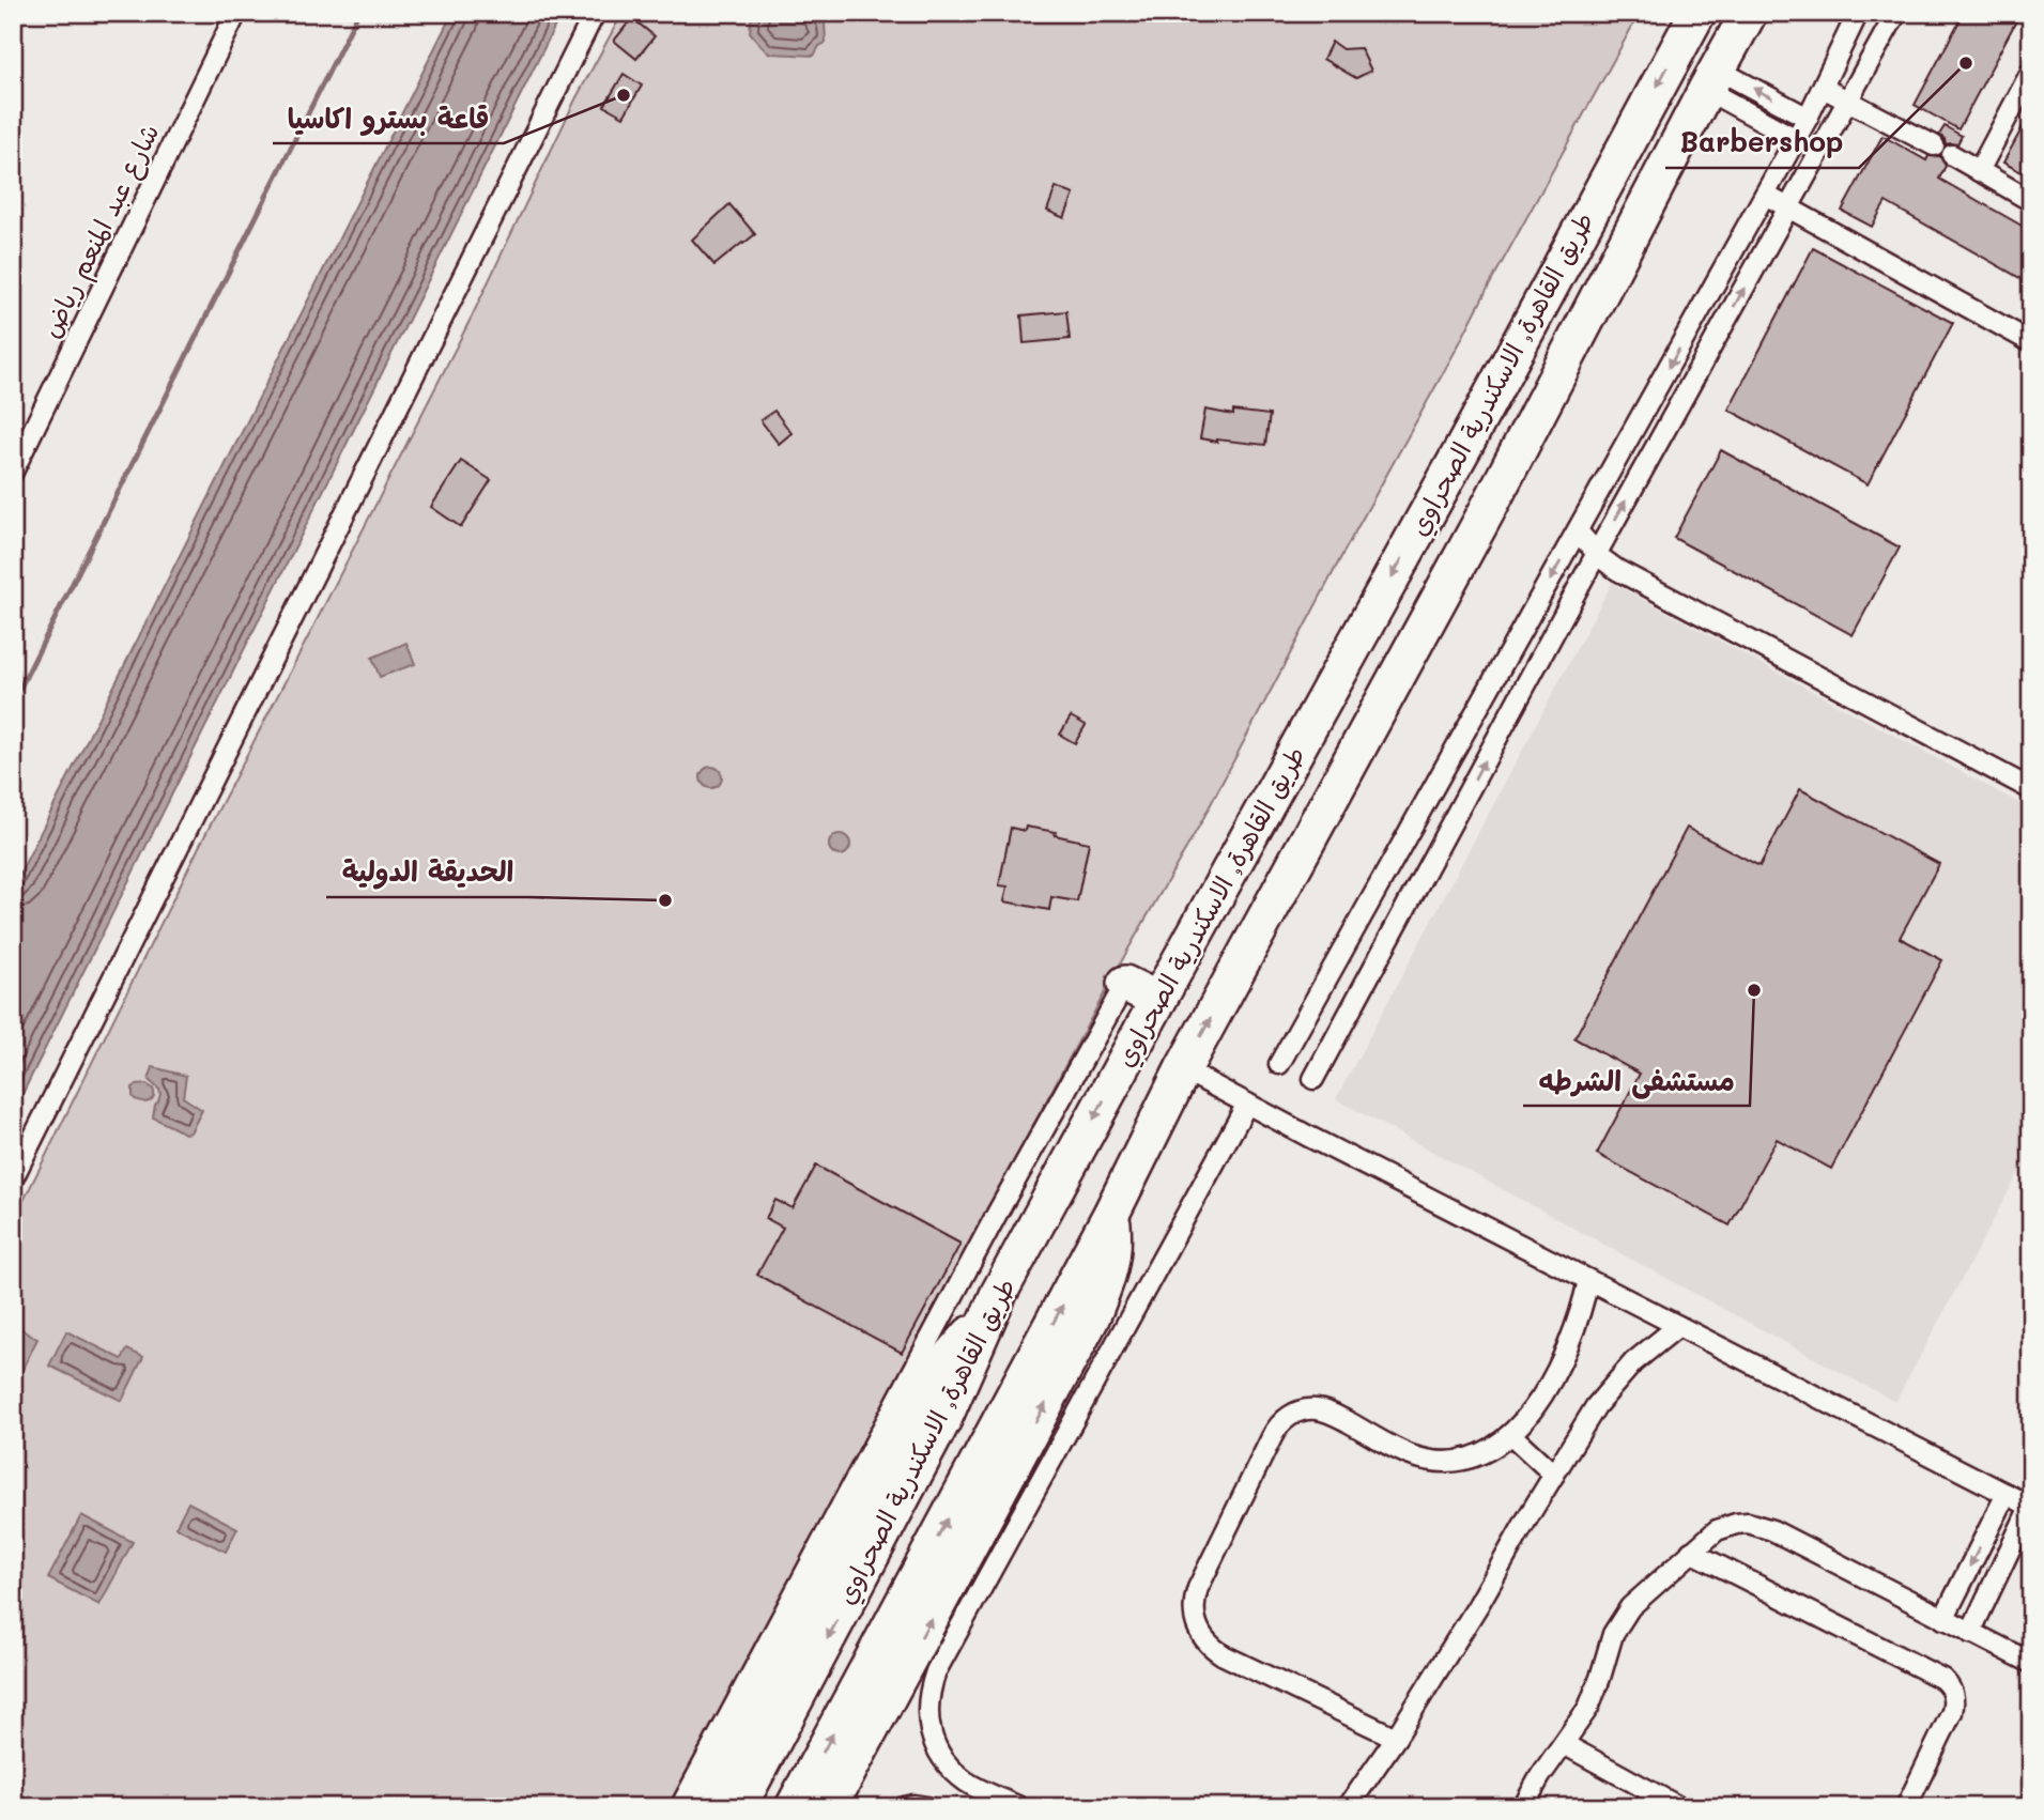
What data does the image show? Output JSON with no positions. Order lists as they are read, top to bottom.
{
  "streets": {
    "highway": ["طريق القاهرة, الاسكندرية الصحراوي"],
    "street": ["شارع عبد المنعم رياض"]
  },
  "places": [
    "Barbershop",
    "قاعة بسترو اكاسيا",
    "الحديقة الدولية",
    "مستشفى الشرطه"
  ]
}
